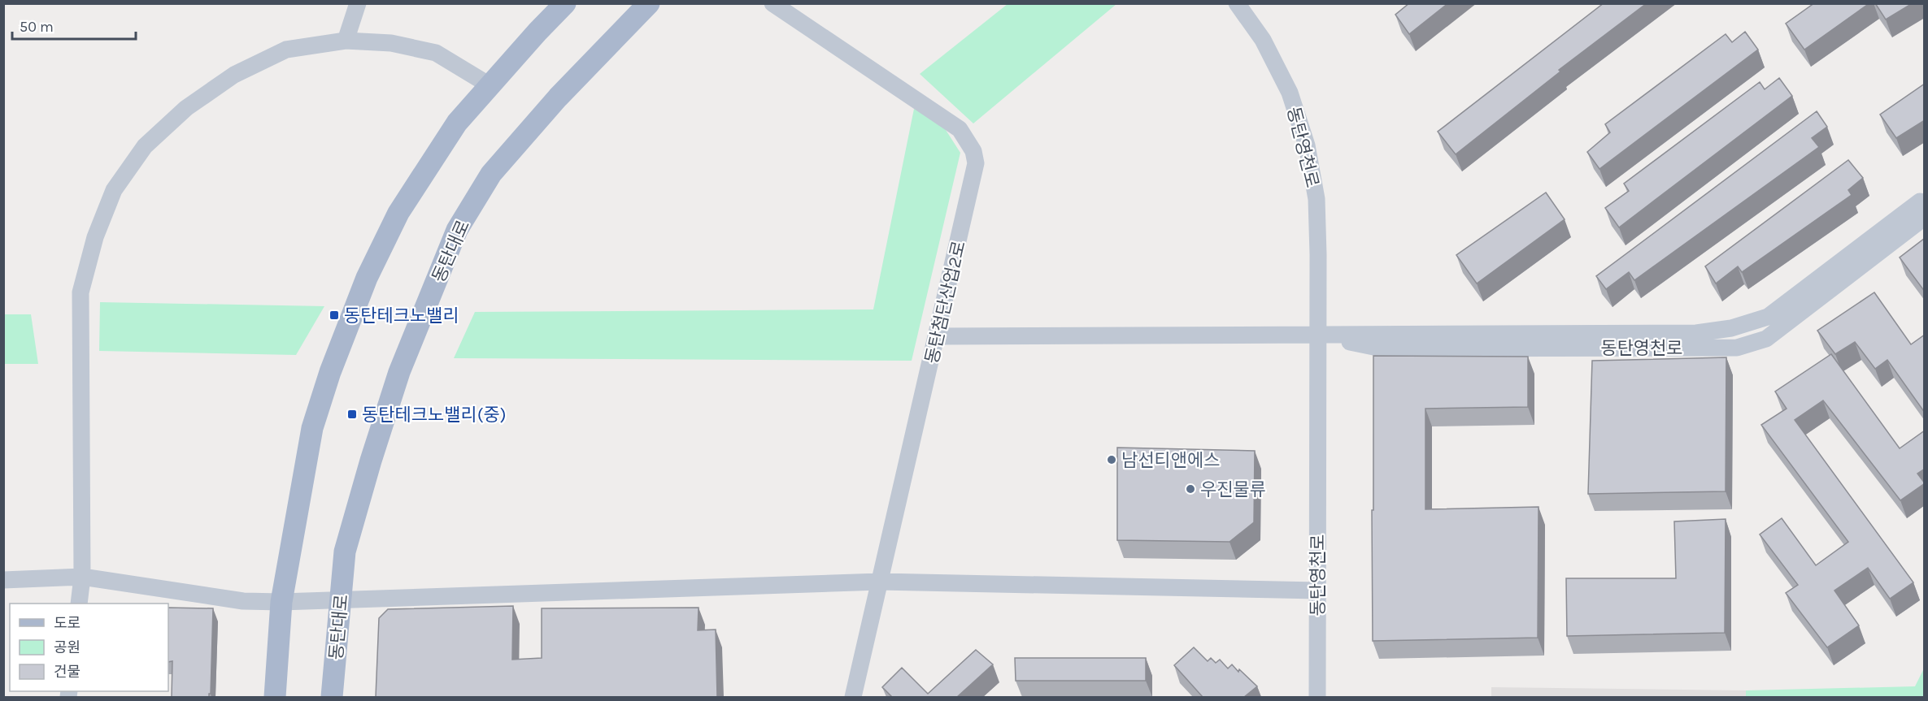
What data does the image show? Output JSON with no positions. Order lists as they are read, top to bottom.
{
  "streets": {
    "main road": ["동탄대로"],
    "street": ["동탄영천로", "동탄첨단산업2로"]
  },
  "places": {
    "transit": ["동탄테크노밸리", "동탄테크노밸리(중)"],
    "other": ["남선티앤에스", "우진물류"]
  },
  "legend": ["도로", "공원", "건물"],
  "scale_bar": "50 m"
}
